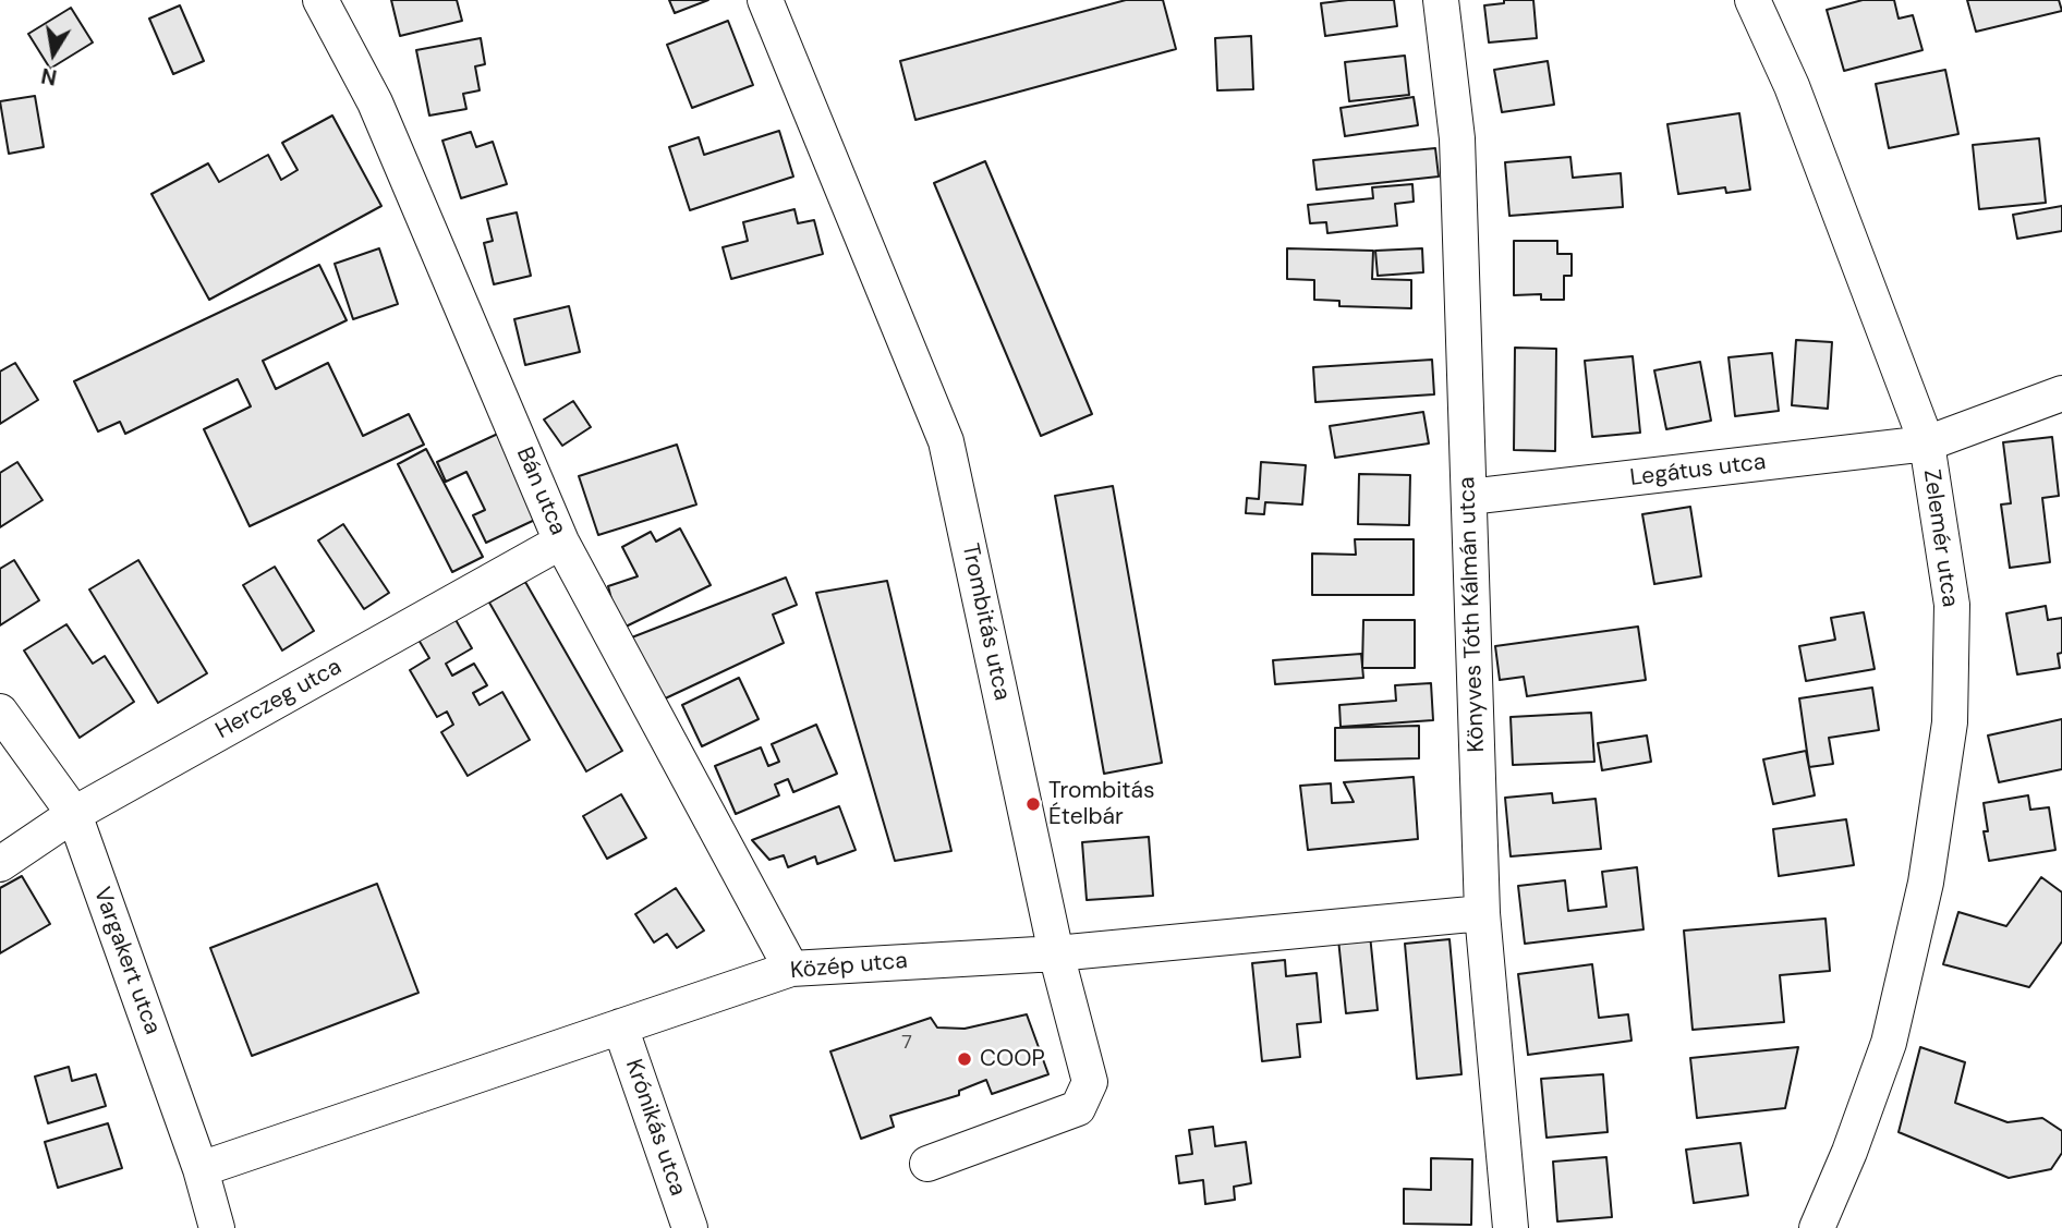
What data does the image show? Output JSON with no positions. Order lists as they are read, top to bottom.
{
  "streets": {
    "street": [
      "Legátus utca",
      "Bán utca",
      "Zelemér utca",
      "Könyves Tóth Kálmán utca",
      "Trombitás utca",
      "Herczeg utca",
      "Vargakert utca",
      "Közép utca",
      "Krónikás utca"
    ]
  },
  "crossings": [
    ["Legátus utca", "Zelemér utca"],
    ["Legátus utca", "Könyves Tóth Kálmán utca"],
    ["Bán utca", "Herczeg utca"],
    ["Bán utca", "Közép utca"],
    ["Könyves Tóth Kálmán utca", "Közép utca"],
    ["Trombitás utca", "Közép utca"],
    ["Herczeg utca", "Vargakert utca"],
    ["Vargakert utca", "Közép utca"],
    ["Közép utca", "Krónikás utca"]
  ],
  "places": ["Trombitás Ételbár", "COOP"],
  "house_numbers": ["7"],
  "north": "bottom"
}
